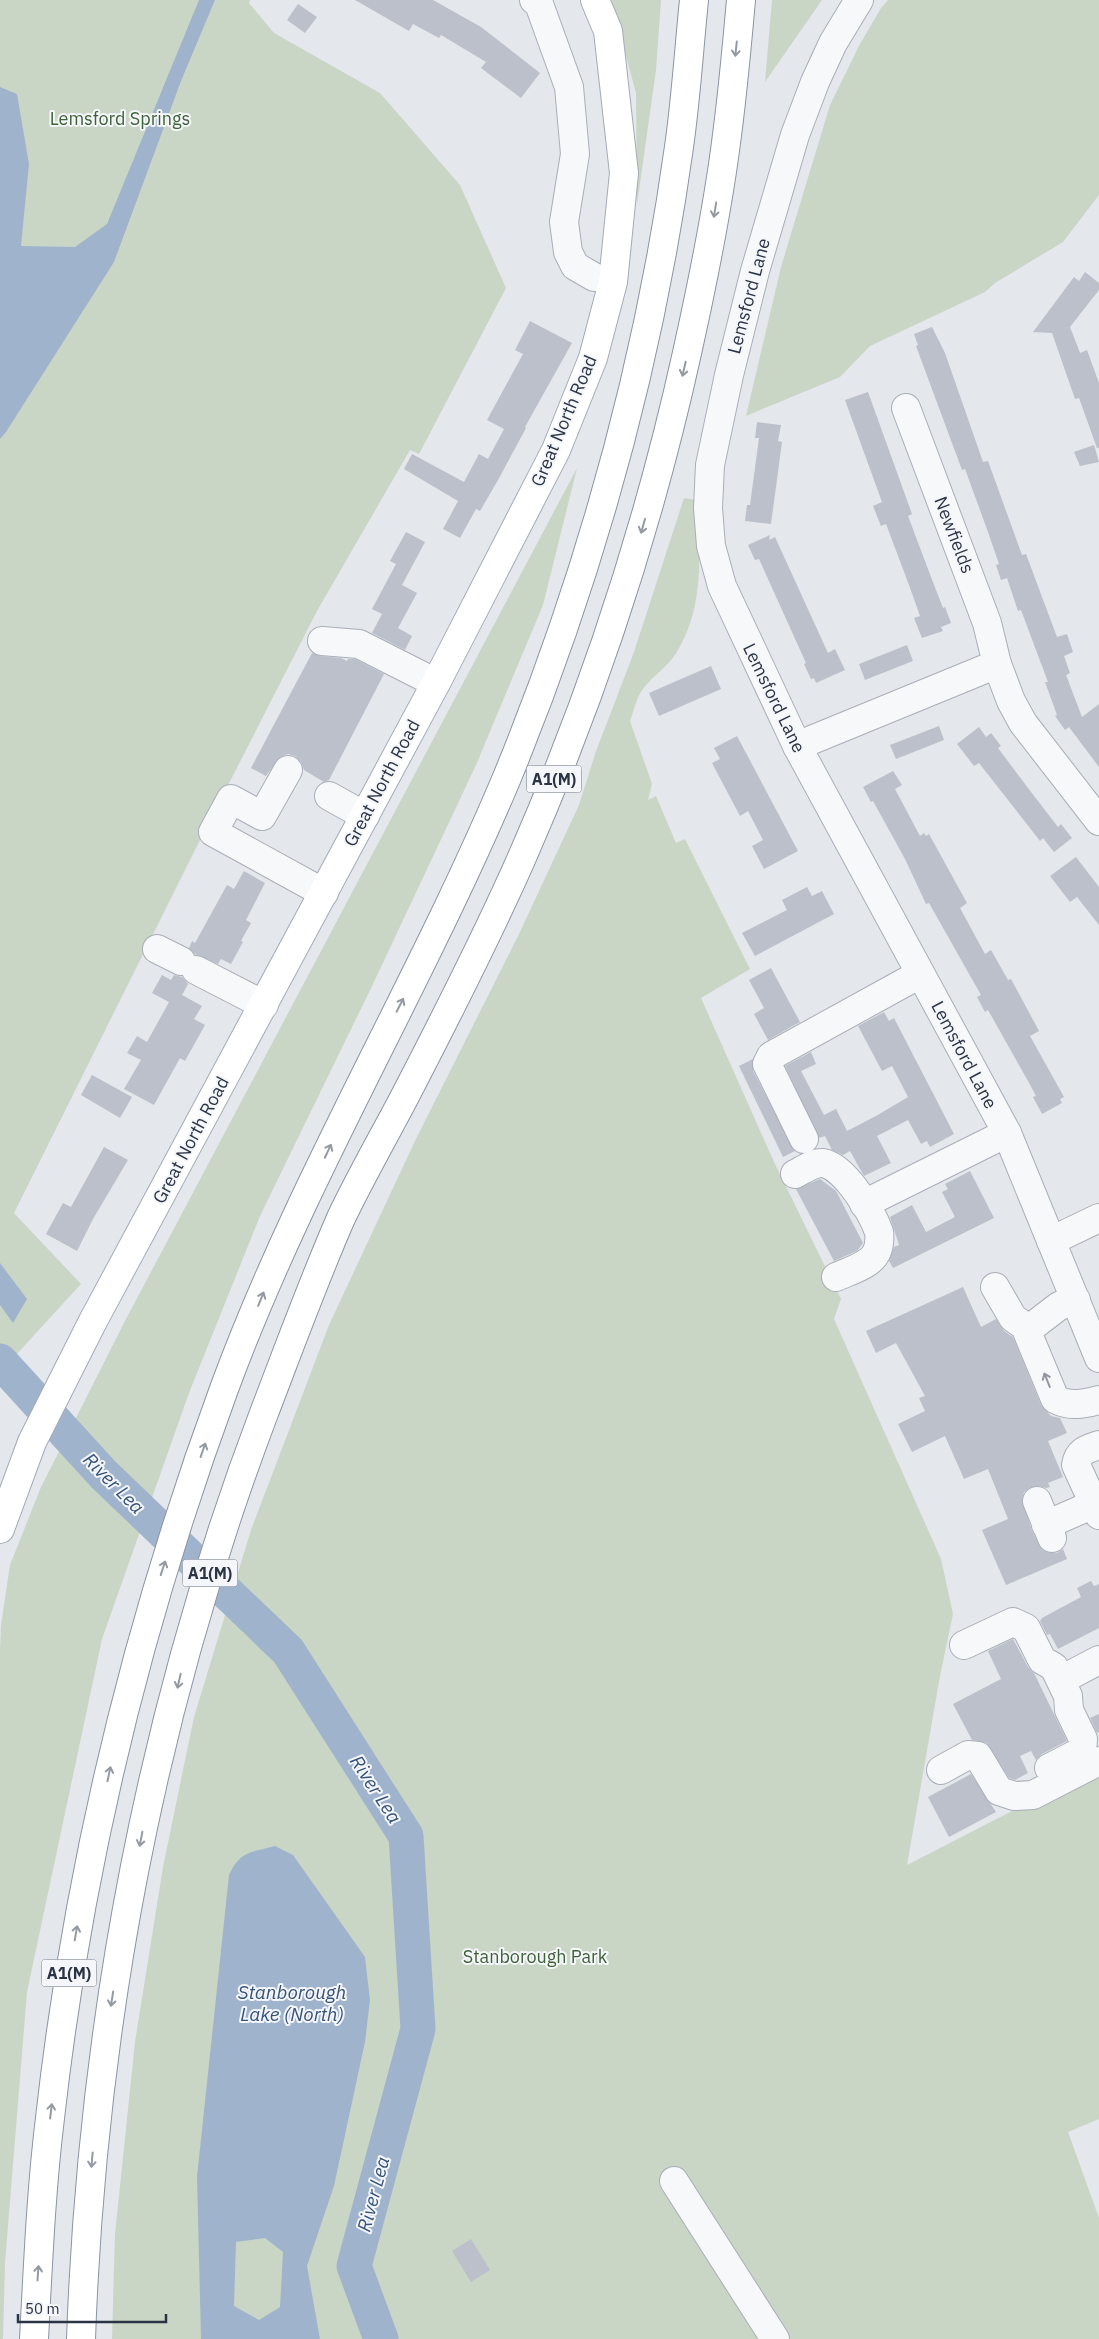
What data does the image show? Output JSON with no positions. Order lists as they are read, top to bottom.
{
  "streets": {
    "main road": ["Great North Road", "A1(M)"],
    "street": ["Lemsford Lane", "Newfields"]
  },
  "water": ["River Lea", "Stanborough Lake (North)"],
  "parks": ["Lemsford Springs", "Stanborough Park"],
  "scale_bar": "50 m"
}
